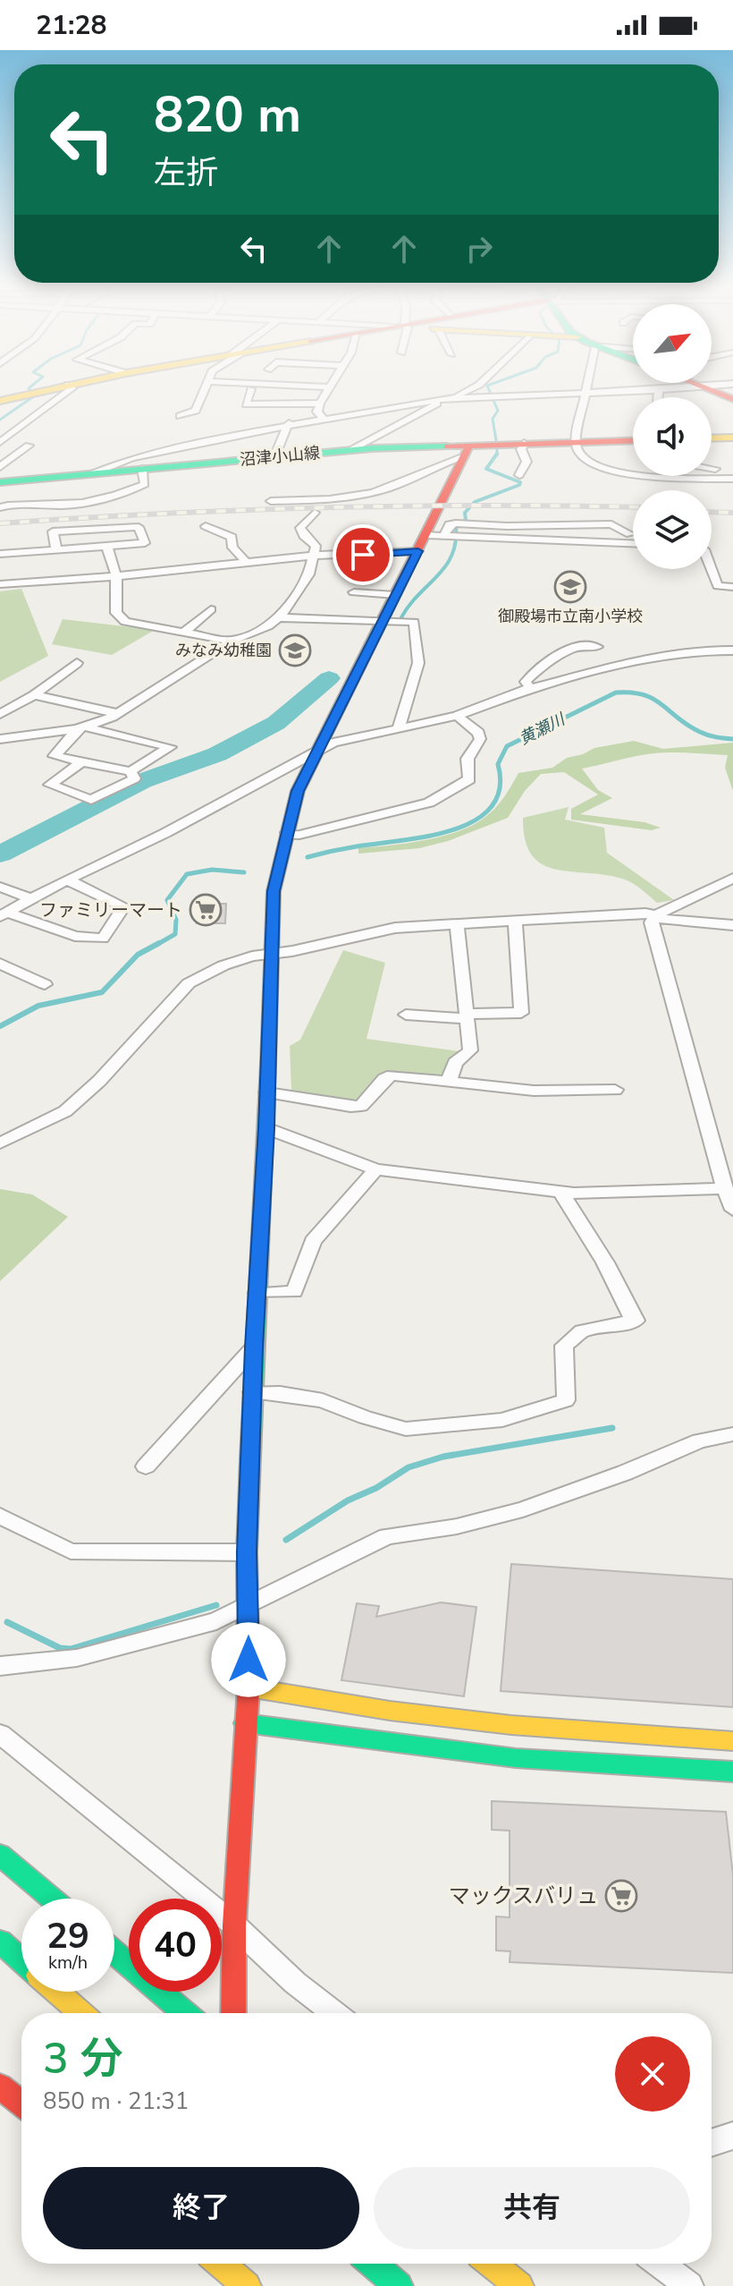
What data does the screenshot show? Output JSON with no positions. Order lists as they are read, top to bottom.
{
  "streets": {
    "main road": ["沼津小山線"]
  },
  "water": ["黄瀬川"],
  "places": {
    "school or university": ["御殿場市立南小学校", "みなみ幼稚園"],
    "supermarket": ["ファミリーマート", "マックスバリュ"]
  },
  "north": "top right",
  "page": {
    "status": "21:28",
    "turn": ["820 m", "左折"],
    "speed": "29 km/h",
    "limit": "40",
    "heading": ["3 分", "850 m · 21:31"],
    "buttons": ["終了", "共有"]
  }
}
